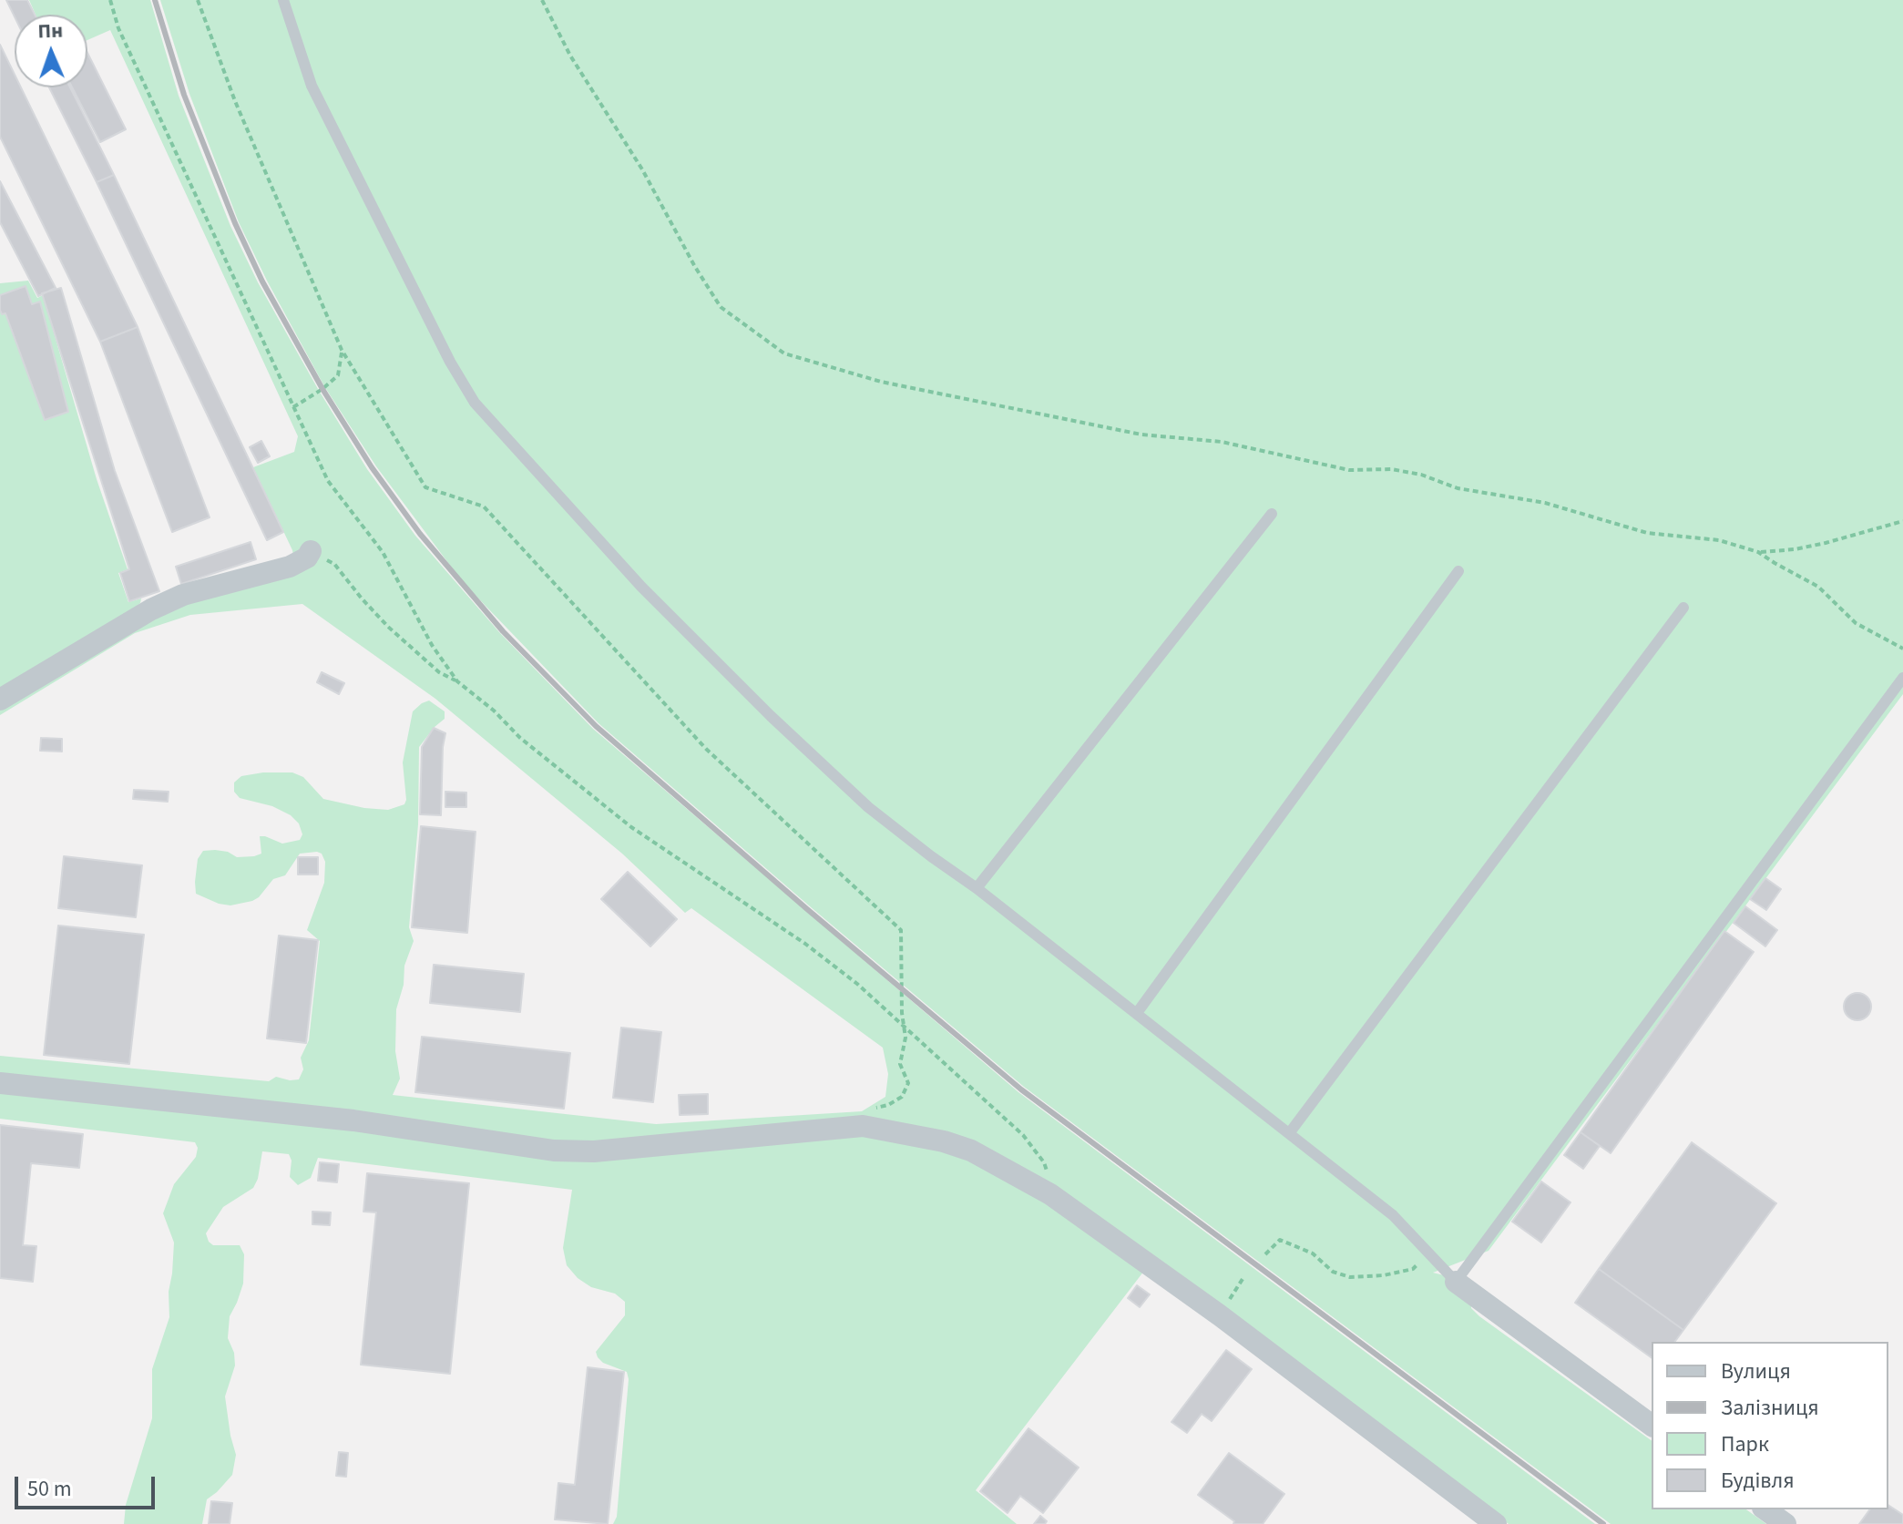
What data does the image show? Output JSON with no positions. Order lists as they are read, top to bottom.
{
  "legend": [
    "Вулиця",
    "Залізниця",
    "Парк",
    "Будівля"
  ],
  "scale_bar": "50 m",
  "north": "top"
}
